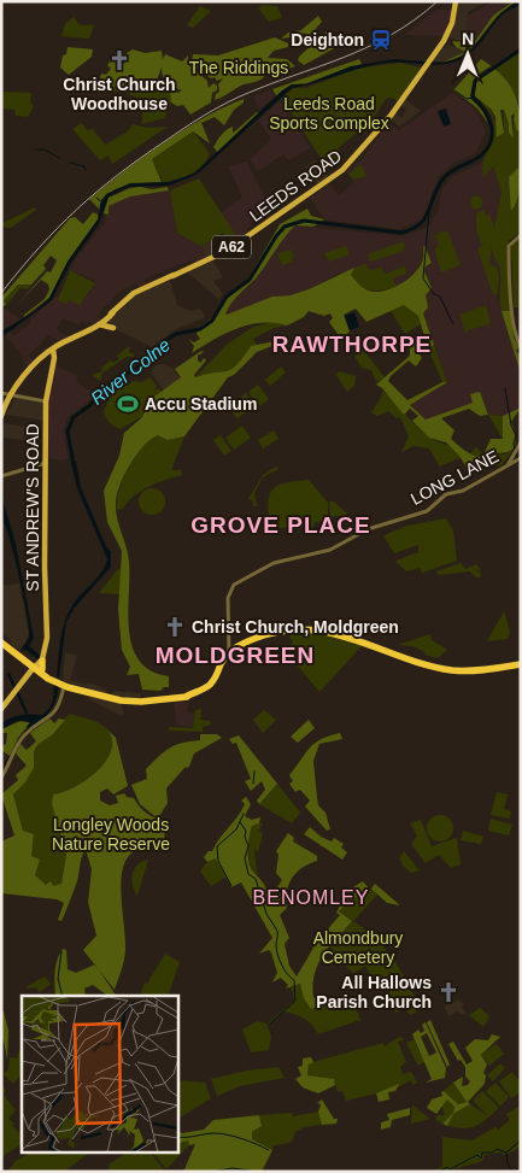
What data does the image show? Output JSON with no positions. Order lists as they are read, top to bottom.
{
  "streets": {
    "main road": ["LEEDS ROAD", "A62", "ST ANDREW'S ROAD"],
    "street": ["LONG LANE"]
  },
  "crossings": [
    ["LEEDS ROAD", "ST ANDREW'S ROAD"]
  ],
  "districts": [
    "RAWTHORPE",
    "GROVE PLACE",
    "MOLDGREEN",
    "BENOMLEY"
  ],
  "water": ["River Colne"],
  "parks": [
    "The Riddings",
    "Leeds Road Sports Complex",
    "Longley Woods Nature Reserve",
    "Almondbury Cemetery"
  ],
  "places": {
    "station": ["Deighton"],
    "church": ["Christ Church Woodhouse", "Christ Church, Moldgreen", "All Hallows Parish Church"],
    "sports": ["Accu Stadium"]
  },
  "north": "top"
}
